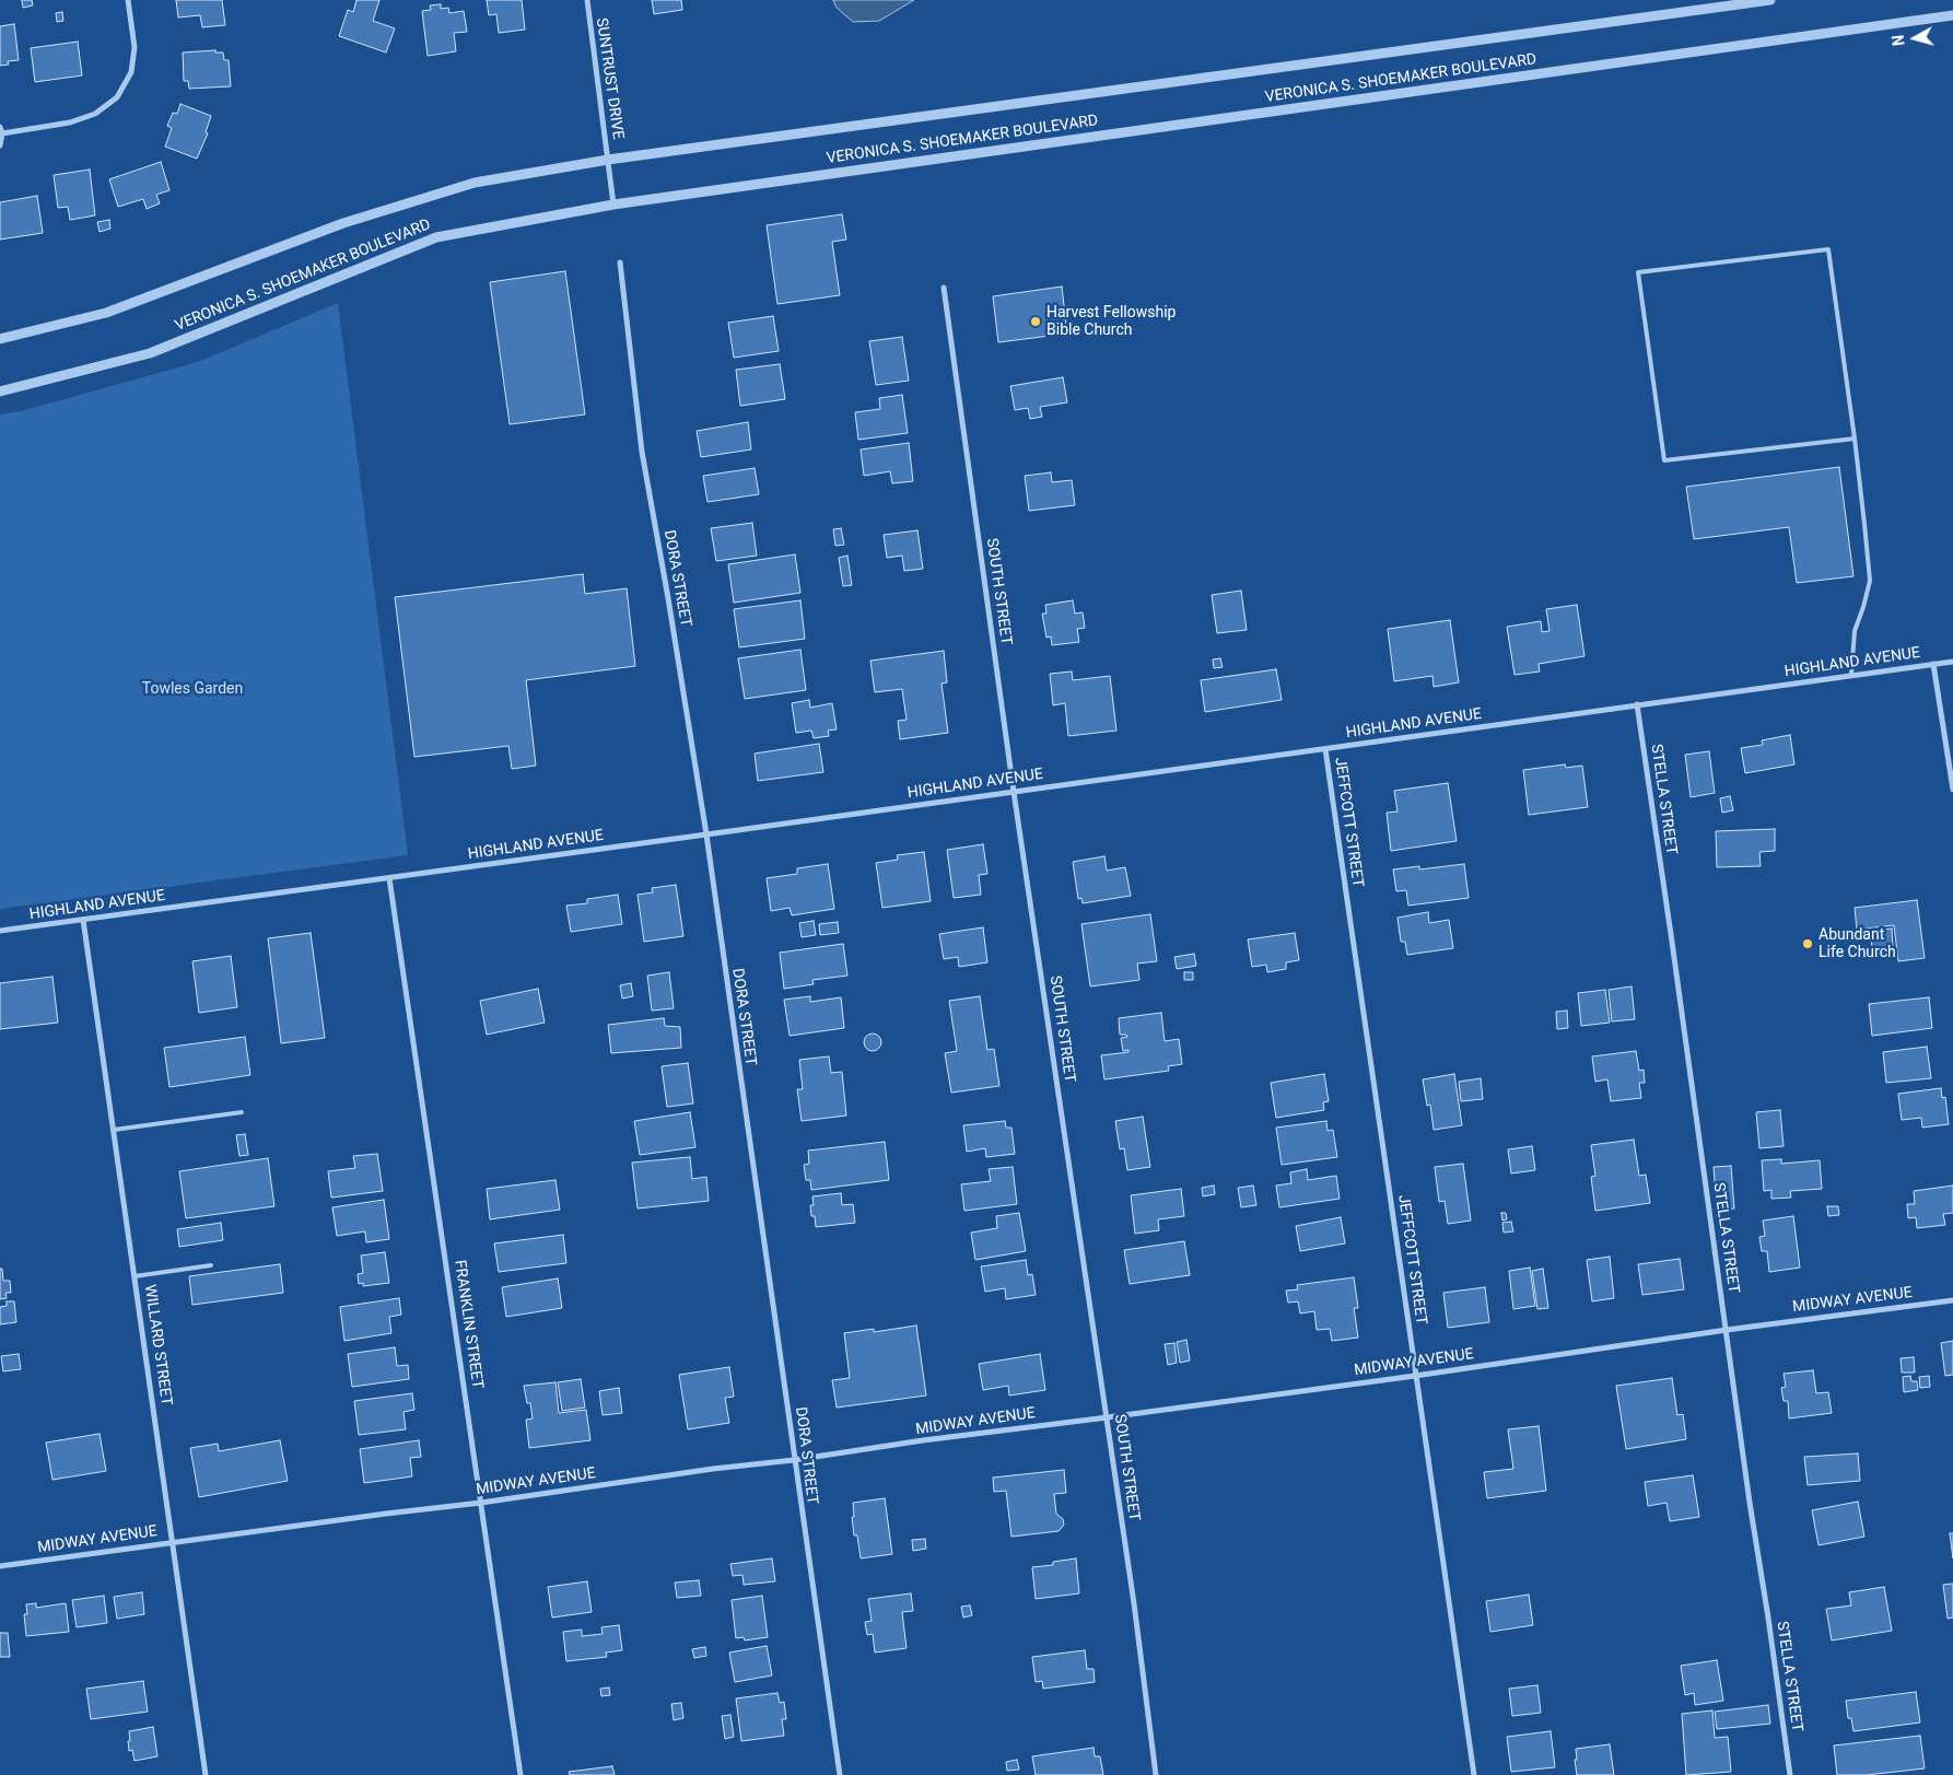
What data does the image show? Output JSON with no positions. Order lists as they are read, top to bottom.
{
  "streets": {
    "street": [
      "SUNTRUST DRIVE",
      "VERONICA S. SHOEMAKER BOULEVARD",
      "DORA STREET",
      "SOUTH STREET",
      "HIGHLAND AVENUE",
      "STELLA STREET",
      "JEFFCOTT STREET",
      "MIDWAY AVENUE",
      "FRANKLIN STREET",
      "WILLARD STREET"
    ]
  },
  "crossings": [
    ["SUNTRUST DRIVE", "VERONICA S. SHOEMAKER BOULEVARD"],
    ["DORA STREET", "HIGHLAND AVENUE"],
    ["DORA STREET", "MIDWAY AVENUE"],
    ["SOUTH STREET", "HIGHLAND AVENUE"],
    ["SOUTH STREET", "MIDWAY AVENUE"],
    ["HIGHLAND AVENUE", "STELLA STREET"],
    ["HIGHLAND AVENUE", "JEFFCOTT STREET"],
    ["HIGHLAND AVENUE", "FRANKLIN STREET"],
    ["HIGHLAND AVENUE", "WILLARD STREET"],
    ["STELLA STREET", "MIDWAY AVENUE"],
    ["JEFFCOTT STREET", "MIDWAY AVENUE"],
    ["MIDWAY AVENUE", "FRANKLIN STREET"],
    ["MIDWAY AVENUE", "WILLARD STREET"]
  ],
  "parks": ["Towles Garden"],
  "places": ["Harvest Fellowship Bible Church", "Abundant Life Church"],
  "north": "left"
}
